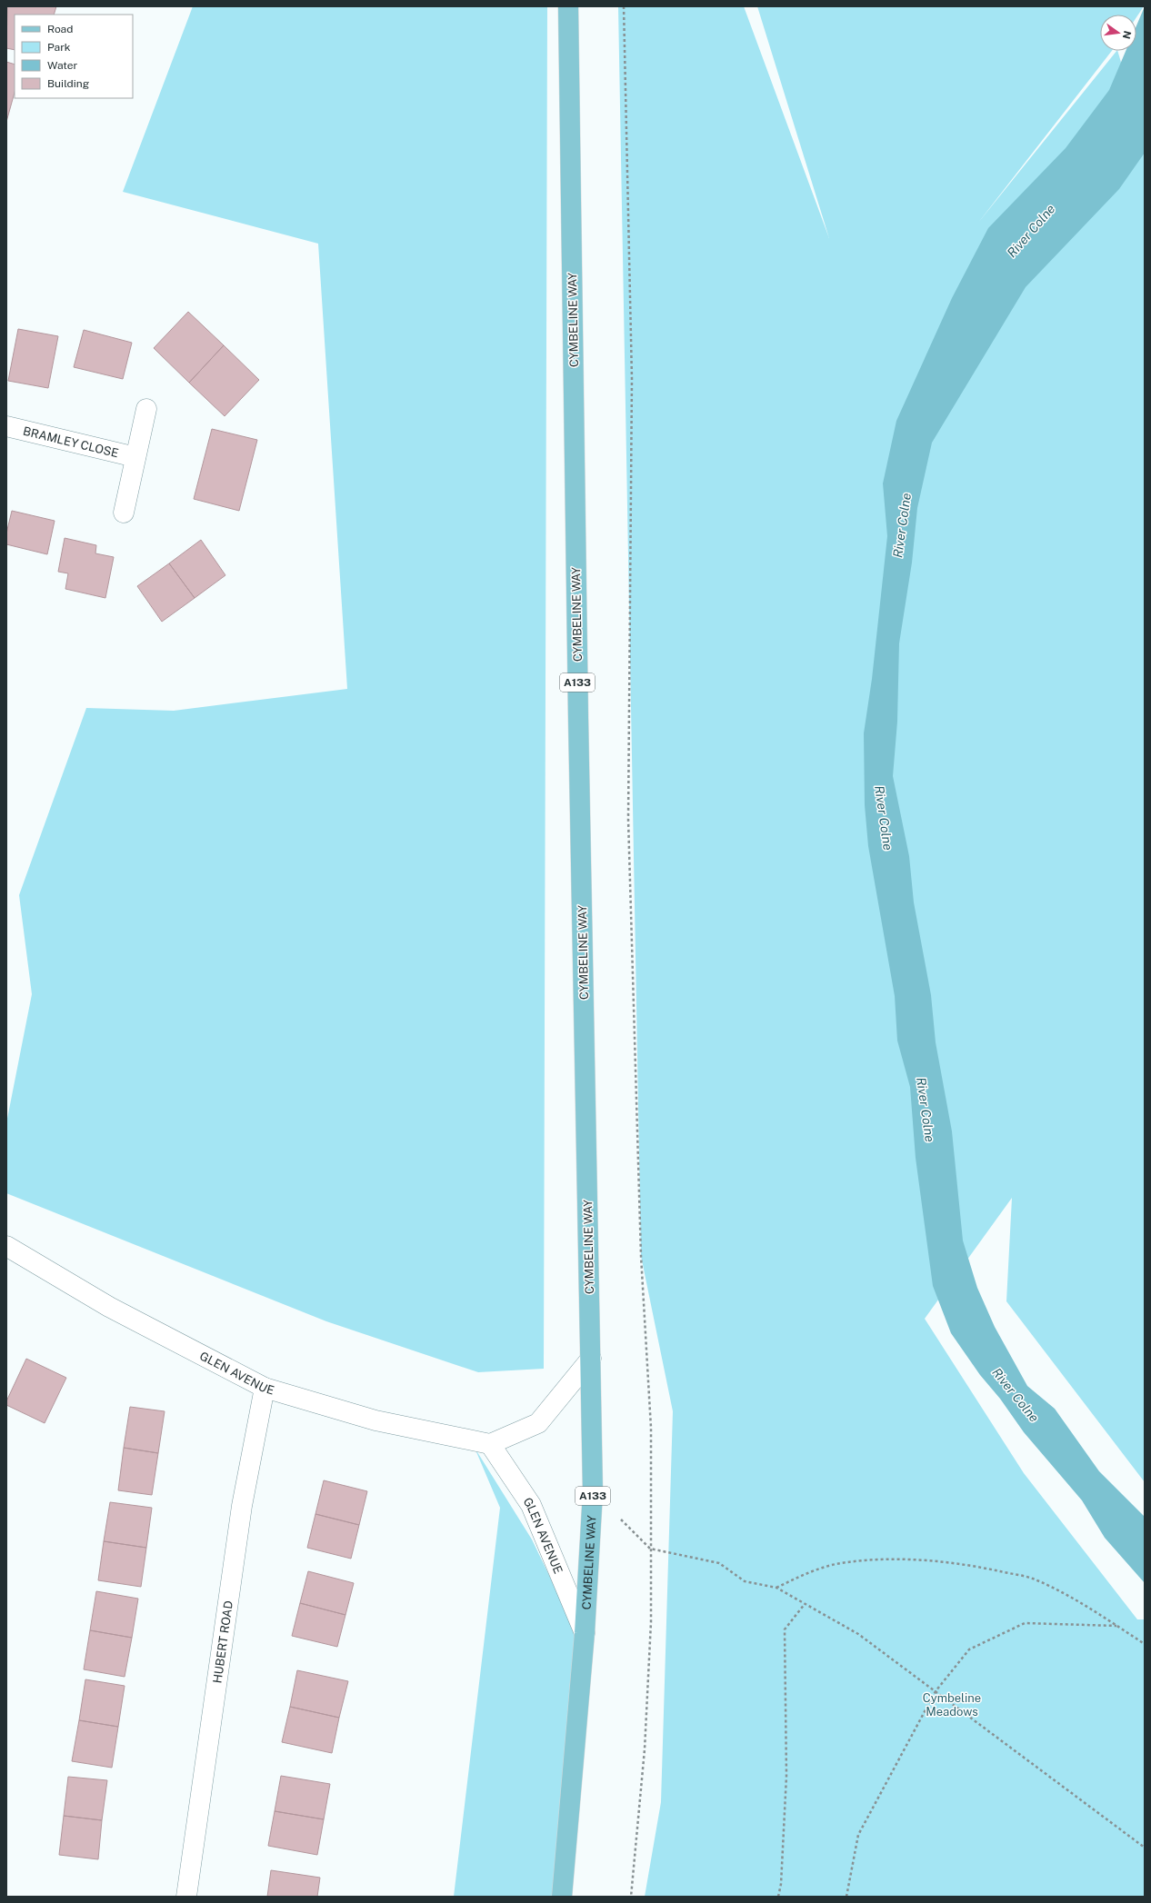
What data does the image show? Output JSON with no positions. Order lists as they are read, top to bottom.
{
  "streets": {
    "main road": ["CYMBELINE WAY", "A133"],
    "street": ["BRAMLEY CLOSE", "GLEN AVENUE", "HUBERT ROAD"]
  },
  "crossings": [
    ["CYMBELINE WAY", "GLEN AVENUE"],
    ["GLEN AVENUE", "HUBERT ROAD"]
  ],
  "water": ["River Colne"],
  "parks": ["Cymbeline Meadows"],
  "legend": [
    "Road",
    "Park",
    "Water",
    "Building"
  ],
  "north": "right"
}
